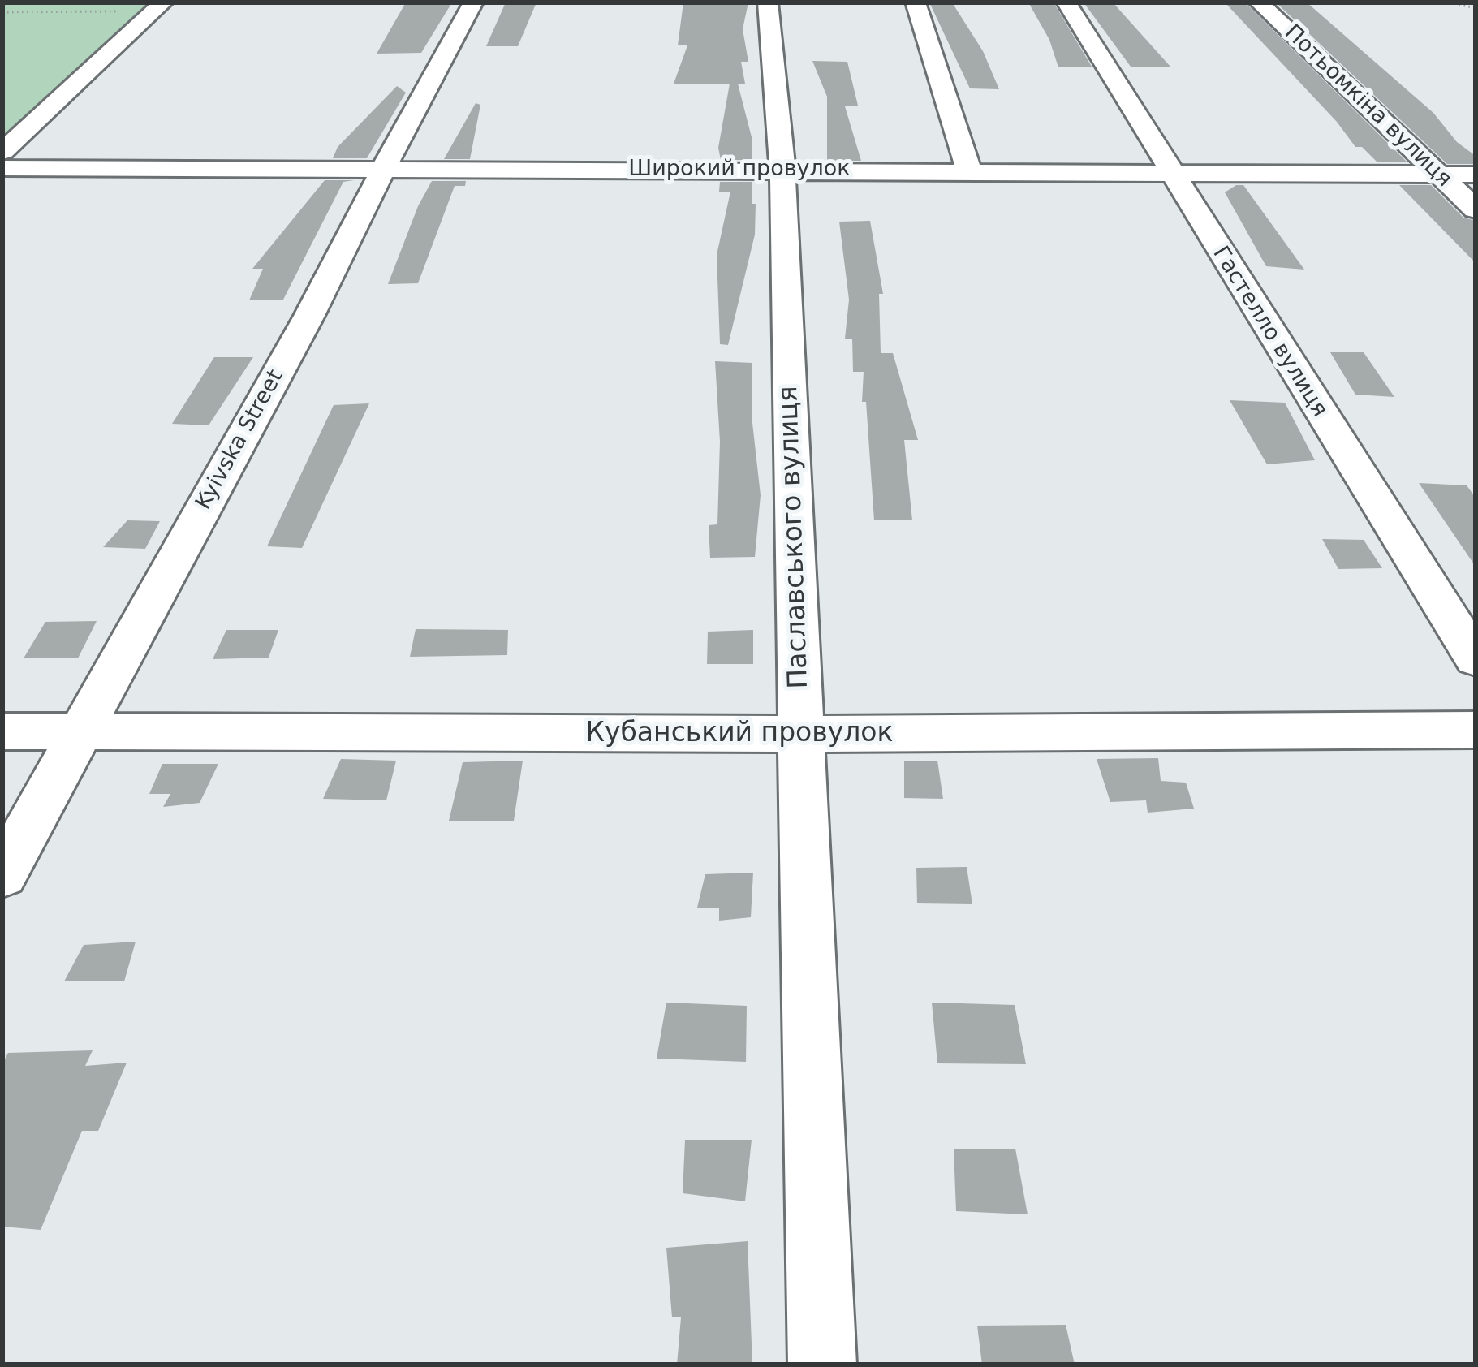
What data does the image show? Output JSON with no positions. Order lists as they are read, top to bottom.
{
  "streets": {
    "street": [
      "Потьомкіна вулиця",
      "Широкий провулок",
      "Гастелло вулиця",
      "Kyivska Street",
      "Паславського вулиця",
      "Кубанський провулок"
    ]
  },
  "crossings": [
    ["Потьомкіна вулиця", "Широкий провулок"],
    ["Широкий провулок", "Гастелло вулиця"],
    ["Широкий провулок", "Kyivska Street"],
    ["Широкий провулок", "Паславського вулиця"],
    ["Kyivska Street", "Кубанський провулок"],
    ["Паславського вулиця", "Кубанський провулок"]
  ]
}
